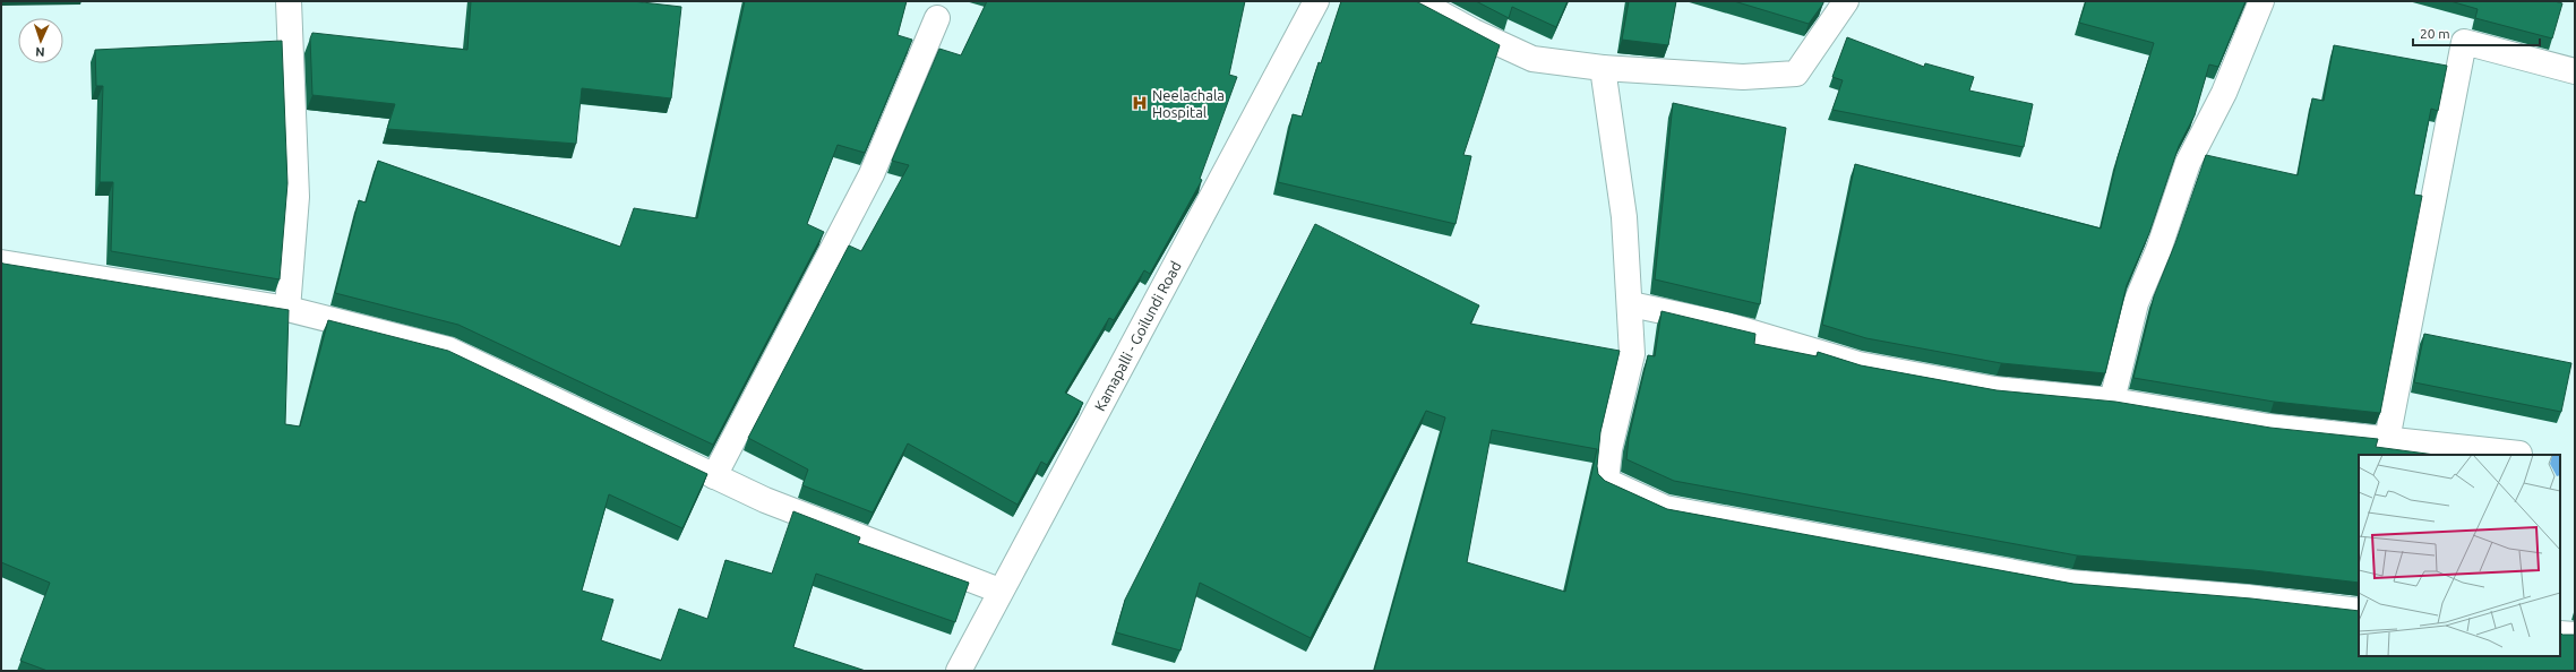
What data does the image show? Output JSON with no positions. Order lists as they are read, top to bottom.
{
  "streets": {
    "street": ["Kamapalli - Goilundi Road"]
  },
  "places": {
    "hospital": ["Neelachala Hospital"]
  },
  "scale_bar": "20 m",
  "north": "bottom"
}
